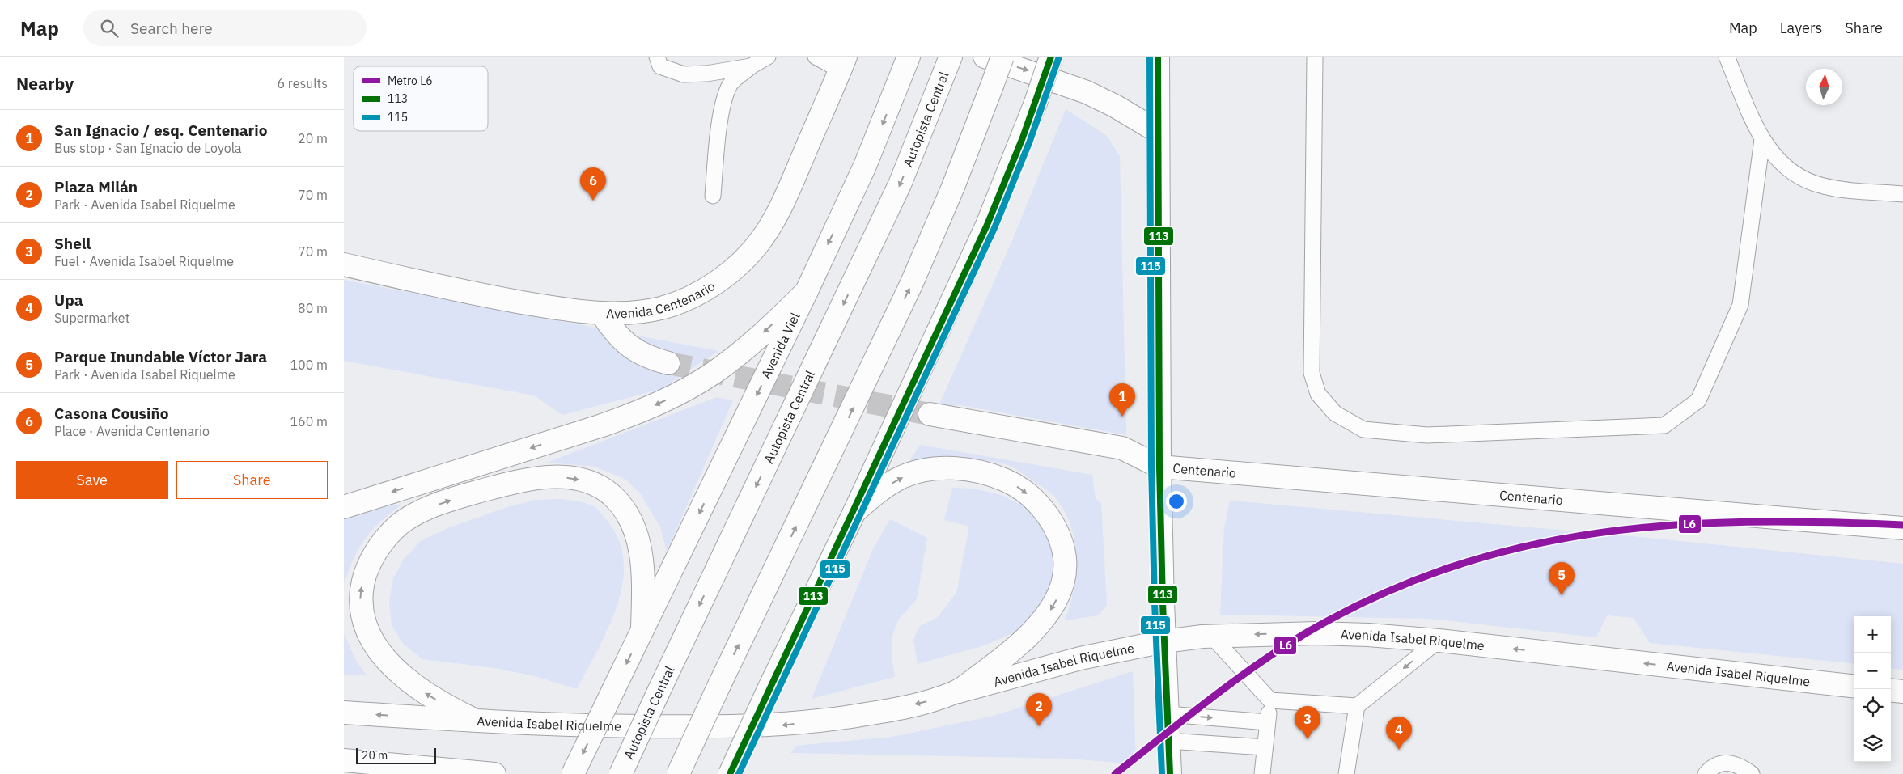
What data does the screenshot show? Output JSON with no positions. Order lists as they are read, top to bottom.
{
  "streets": {
    "main road": [
      "Autopista Central",
      "Avenida Centenario",
      "Avenida Viel",
      "Centenario",
      "Avenida Isabel Riquelme"
    ]
  },
  "one_way": ["Avenida Isabel Riquelme"],
  "lines": ["transit line 113", "transit line 115", "metro line L6"],
  "legend": ["Metro L6", "113", "115"],
  "scale_bar": "20 m",
  "north": "top",
  "page": {
    "header": "Map",
    "search": "Search here",
    "nav": ["Map", "Layers", "Share"],
    "heading": ["Nearby", "6 results"],
    "list": [
      {
        "mark": "1",
        "name": "San Ignacio / esq. Centenario",
        "note": "Bus stop · San Ignacio de Loyola",
        "value": "20 m"
      },
      {
        "mark": "2",
        "name": "Plaza Milán",
        "note": "Park · Avenida Isabel Riquelme",
        "value": "70 m"
      },
      {
        "mark": "3",
        "name": "Shell",
        "note": "Fuel · Avenida Isabel Riquelme",
        "value": "70 m"
      },
      {
        "mark": "4",
        "name": "Upa",
        "note": "Supermarket",
        "value": "80 m"
      },
      {
        "mark": "5",
        "name": "Parque Inundable Víctor Jara",
        "note": "Park · Avenida Isabel Riquelme",
        "value": "100 m"
      },
      {
        "mark": "6",
        "name": "Casona Cousiño",
        "note": "Place · Avenida Centenario",
        "value": "160 m"
      }
    ],
    "pins": [
      "6",
      "1",
      "5",
      "2",
      "3",
      "4"
    ],
    "buttons": ["Save", "Share"],
    "map_buttons": ["+", "−"],
    "scale": "20 m"
  }
}
